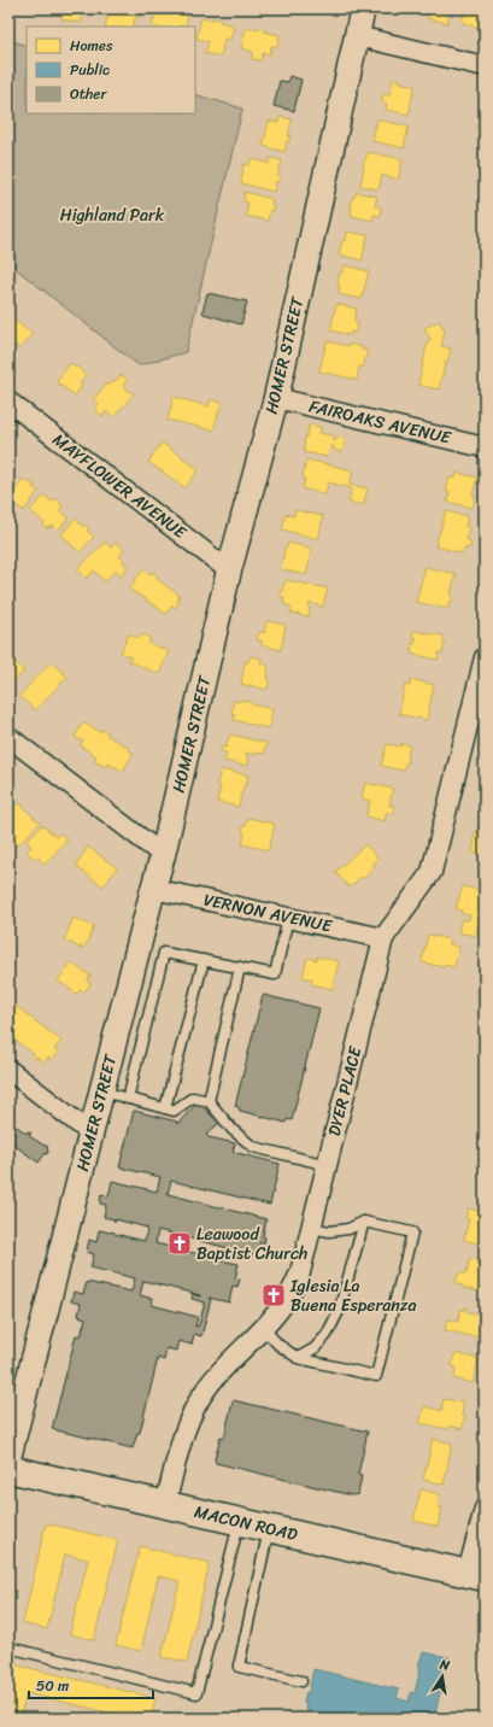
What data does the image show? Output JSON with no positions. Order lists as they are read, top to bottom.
{
  "streets": {
    "main road": ["MACON ROAD"],
    "street": [
      "HOMER STREET",
      "FAIROAKS AVENUE",
      "MAYFLOWER AVENUE",
      "VERNON AVENUE",
      "DYER PLACE"
    ]
  },
  "crossings": [
    ["HOMER STREET", "FAIROAKS AVENUE"],
    ["HOMER STREET", "MAYFLOWER AVENUE"],
    ["HOMER STREET", "VERNON AVENUE"],
    ["VERNON AVENUE", "DYER PLACE"],
    ["DYER PLACE", "MACON ROAD"]
  ],
  "parks": ["Highland Park"],
  "places": {
    "church": ["Leawood Baptist Church", "Iglesia La Buena Esperanza"]
  },
  "legend": ["Homes", "Public", "Other"],
  "scale_bar": "50 m",
  "north": "top"
}
